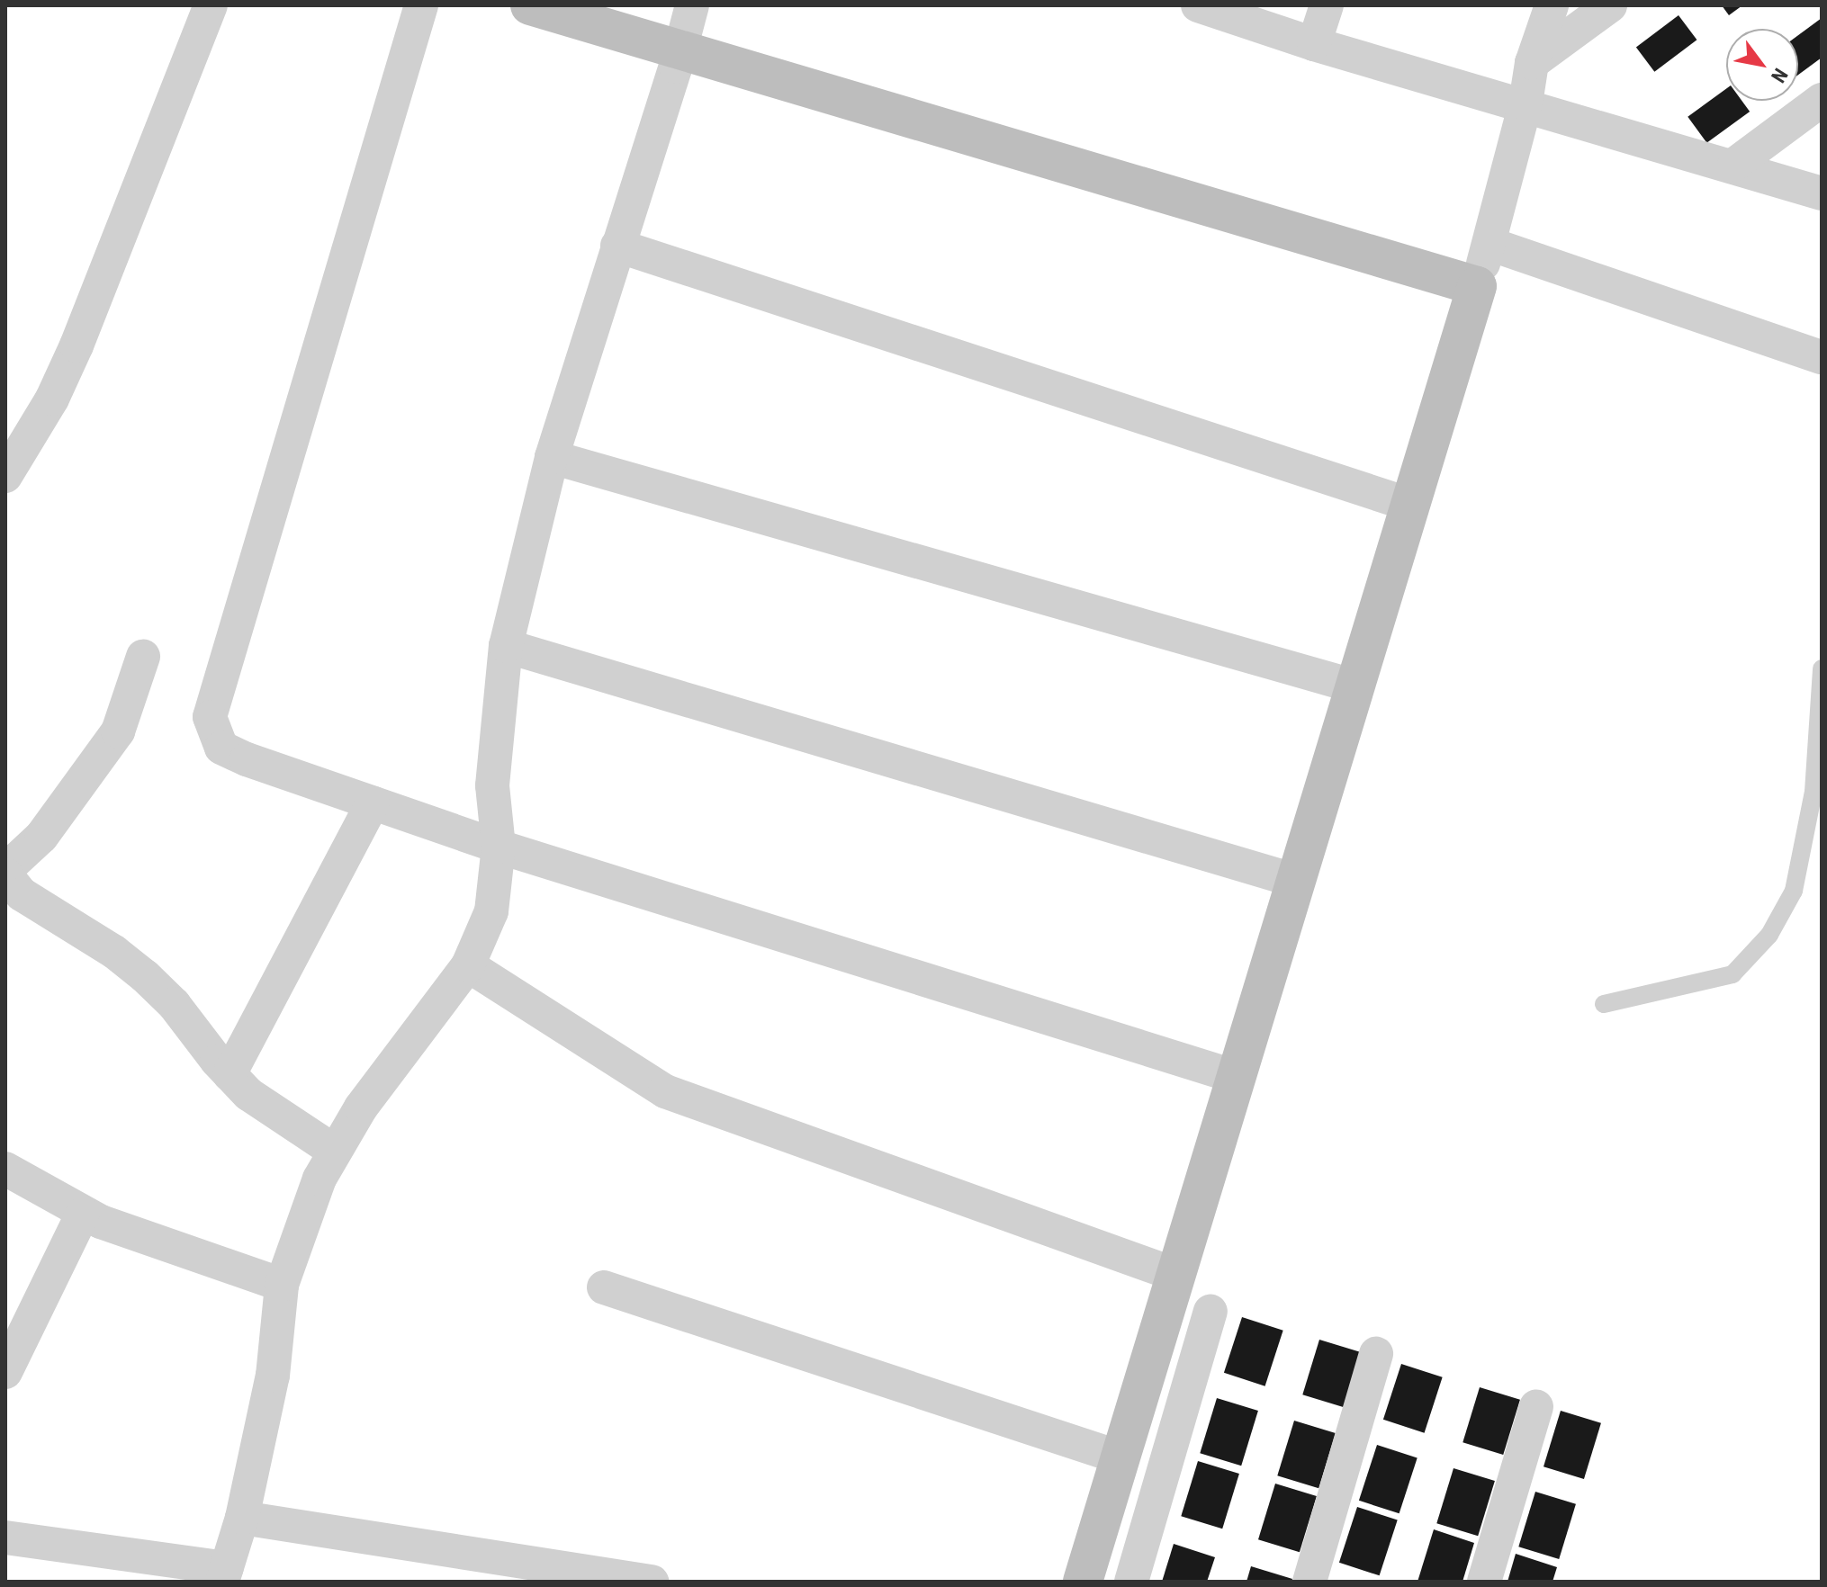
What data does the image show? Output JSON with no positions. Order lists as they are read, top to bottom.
{
  "north": "bottom right"
}
